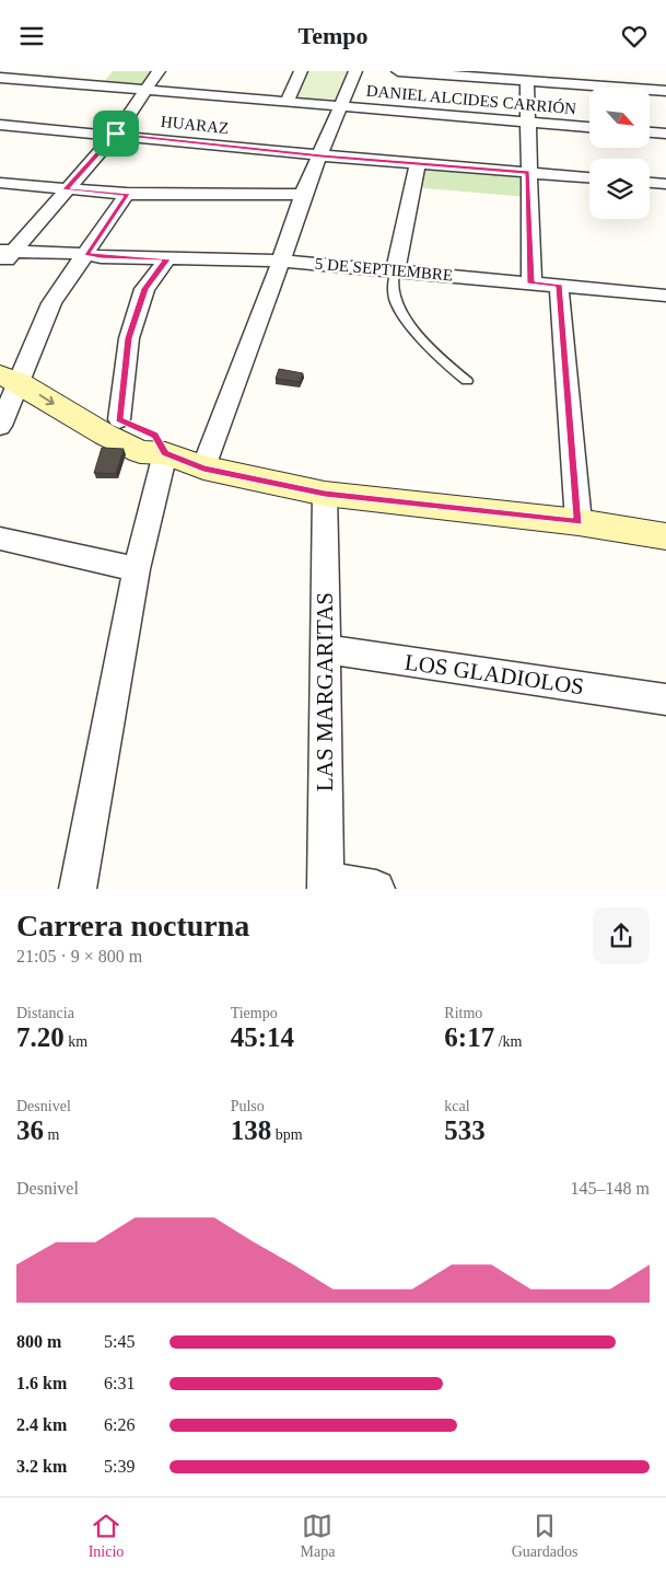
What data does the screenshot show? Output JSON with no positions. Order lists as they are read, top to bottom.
{
  "streets": {
    "street": [
      "DANIEL ALCIDES CARRIÓN",
      "HUARAZ",
      "5 DE SEPTIEMBRE",
      "LOS GLADIOLOS",
      "LAS MARGARITAS"
    ]
  },
  "crossings": [
    ["LOS GLADIOLOS", "LAS MARGARITAS"]
  ],
  "north": "bottom right",
  "page": {
    "header": "Tempo",
    "heading": ["Carrera nocturna", "21:05 · 9 × 800 m"],
    "stats": [
      ["Distancia", "7.20 km"],
      ["Tiempo", "45:14"],
      ["Ritmo", "6:17 /km"],
      ["Desnivel", "36 m"],
      ["Pulso", "138 bpm"],
      ["kcal", "533"]
    ],
    "chart": ["Desnivel", "145–148 m"],
    "list": [
      {
        "name": "800 m",
        "note": "5:45"
      },
      {
        "name": "1.6 km",
        "note": "6:31"
      },
      {
        "name": "2.4 km",
        "note": "6:26"
      },
      {
        "name": "3.2 km",
        "note": "5:39"
      }
    ],
    "tabs": ["Inicio", "Mapa", "Guardados"]
  }
}
